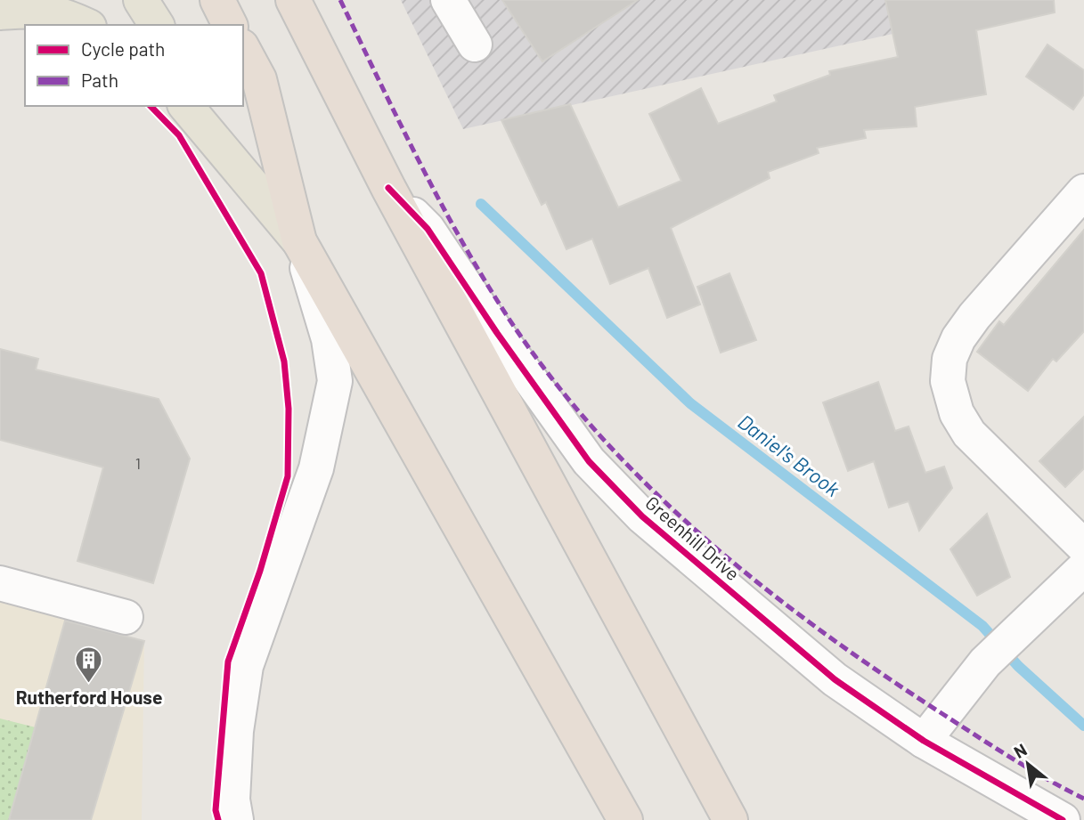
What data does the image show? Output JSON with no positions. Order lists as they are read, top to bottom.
{
  "streets": {
    "street": ["Greenhill Drive"]
  },
  "water": ["Daniel's Brook"],
  "places": {
    "building": ["Rutherford House"]
  },
  "house_numbers": ["1"],
  "legend": ["Cycle path", "Path"],
  "north": "top left"
}
